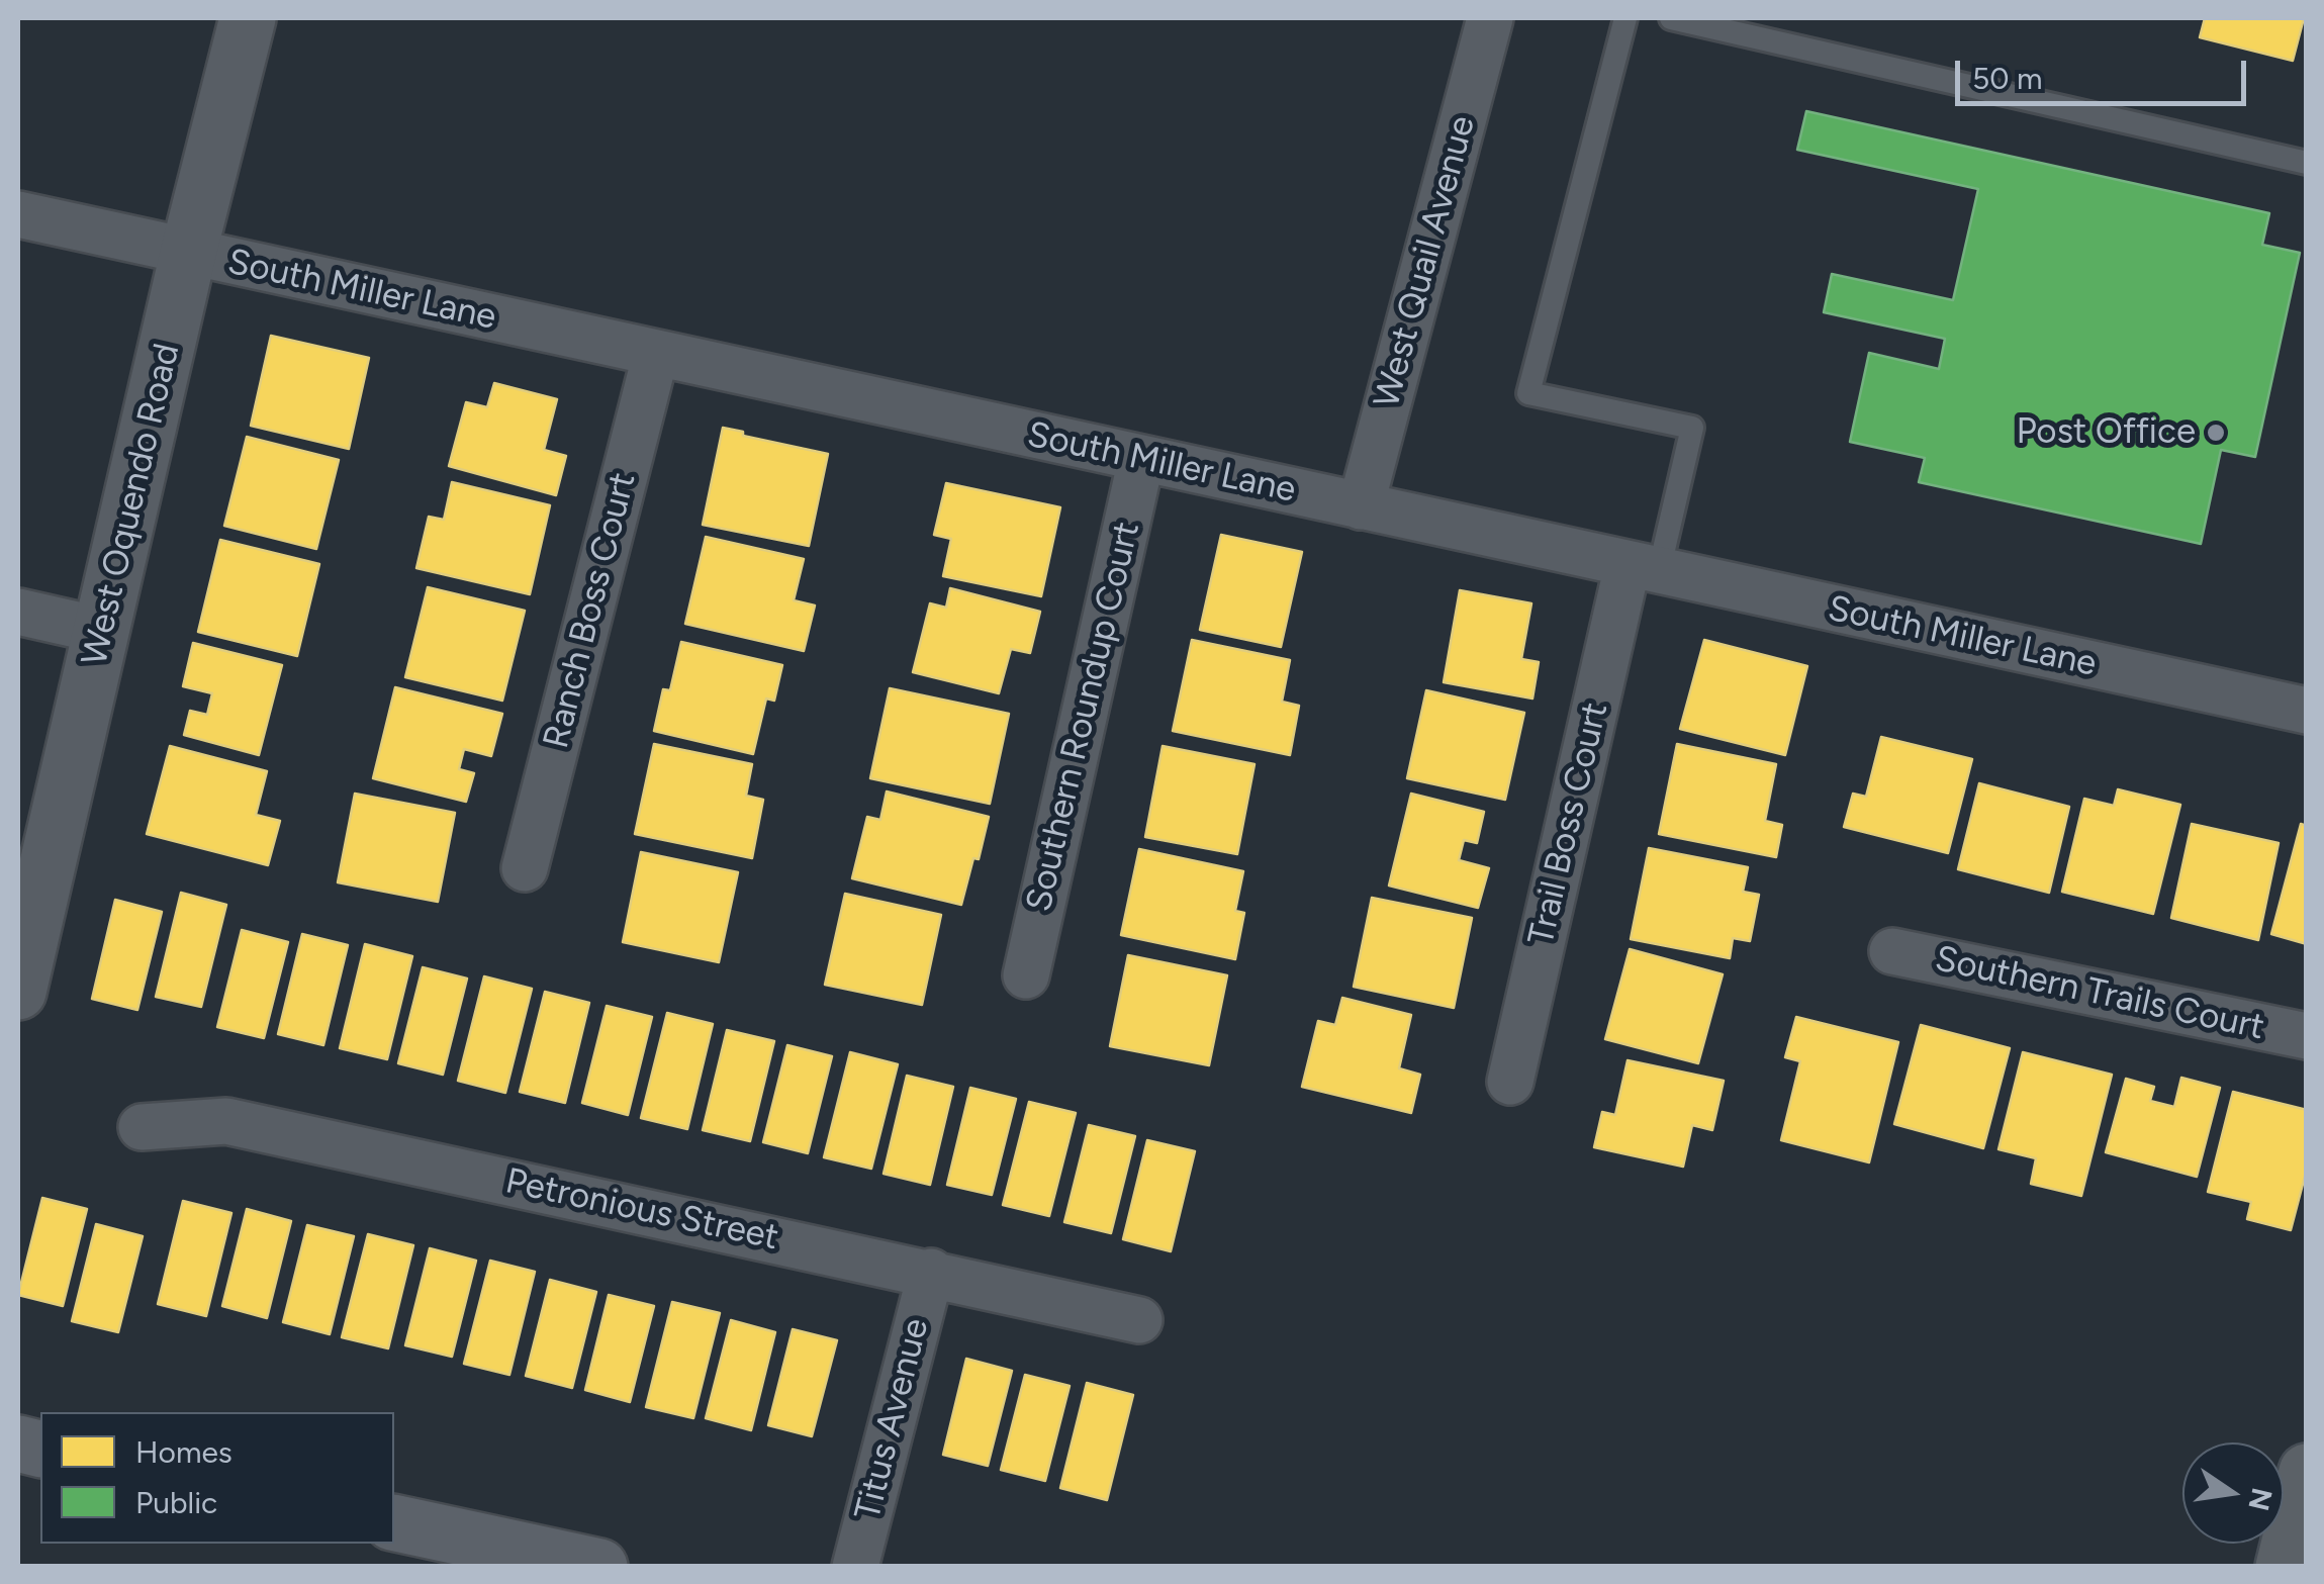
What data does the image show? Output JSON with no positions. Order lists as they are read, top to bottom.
{
  "streets": {
    "street": [
      "West Quail Avenue",
      "South Miller Lane",
      "West Oquendo Road",
      "Ranch Boss Court",
      "Southern Roundup Court",
      "Trail Boss Court",
      "Southern Trails Court",
      "Petronious Street",
      "Titus Avenue"
    ]
  },
  "crossings": [
    ["West Quail Avenue", "South Miller Lane"],
    ["South Miller Lane", "West Oquendo Road"],
    ["South Miller Lane", "Ranch Boss Court"],
    ["South Miller Lane", "Southern Roundup Court"],
    ["South Miller Lane", "Trail Boss Court"],
    ["Petronious Street", "Titus Avenue"]
  ],
  "places": ["Post Office"],
  "legend": ["Homes", "Public"],
  "scale_bar": "50 m",
  "north": "right"
}
